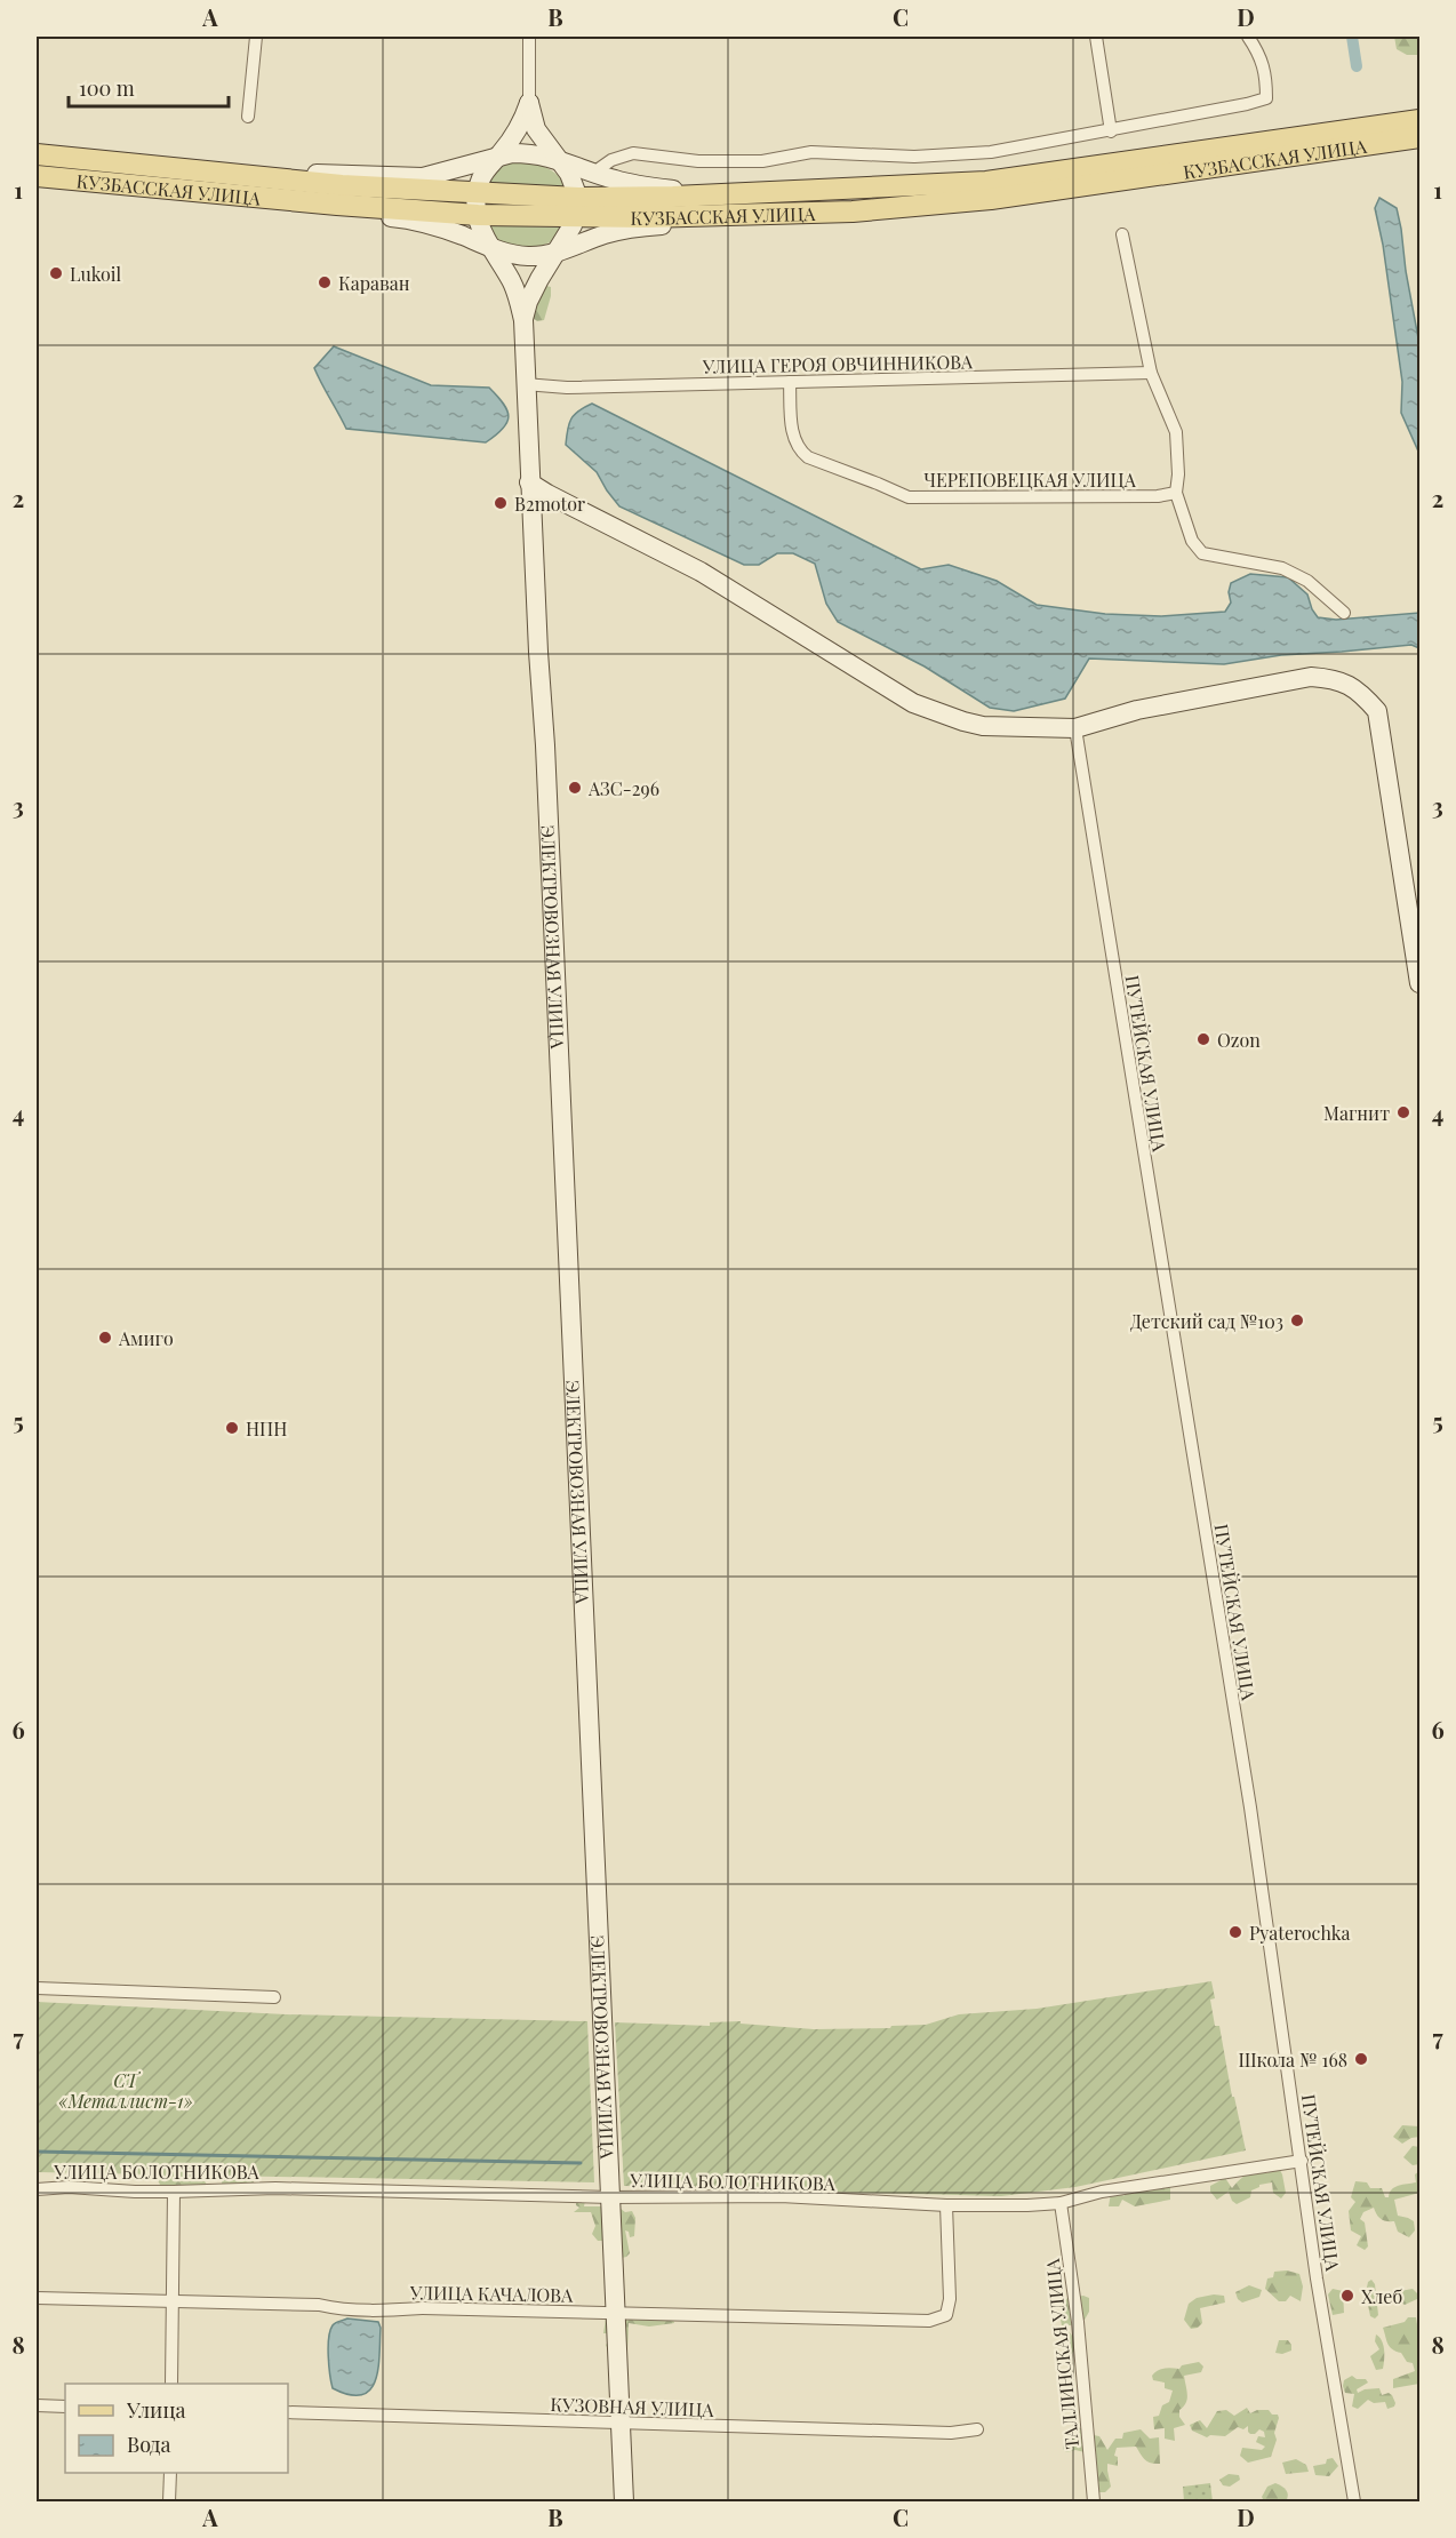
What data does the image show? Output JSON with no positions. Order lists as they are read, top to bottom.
{
  "streets": {
    "main road": ["КУЗБАССКАЯ УЛИЦА"],
    "street": [
      "УЛИЦА ГЕРОЯ ОВЧИННИКОВА",
      "ЧЕРЕПОВЕЦКАЯ УЛИЦА",
      "ЭЛЕКТРОВОЗНАЯ УЛИЦА",
      "ПУТЕЙСКАЯ УЛИЦА",
      "УЛИЦА БОЛОТНИКОВА",
      "УЛИЦА КАЧАЛОВА",
      "ТАЛЛИНСКАЯ УЛИЦА",
      "КУЗОВНАЯ УЛИЦА"
    ]
  },
  "crossings": [
    ["УЛИЦА ГЕРОЯ ОВЧИННИКОВА", "ЧЕРЕПОВЕЦКАЯ УЛИЦА"],
    ["УЛИЦА ГЕРОЯ ОВЧИННИКОВА", "ЭЛЕКТРОВОЗНАЯ УЛИЦА"],
    ["ЭЛЕКТРОВОЗНАЯ УЛИЦА", "УЛИЦА БОЛОТНИКОВА"],
    ["ЭЛЕКТРОВОЗНАЯ УЛИЦА", "УЛИЦА КАЧАЛОВА"],
    ["ЭЛЕКТРОВОЗНАЯ УЛИЦА", "КУЗОВНАЯ УЛИЦА"],
    ["ПУТЕЙСКАЯ УЛИЦА", "УЛИЦА БОЛОТНИКОВА"],
    ["УЛИЦА БОЛОТНИКОВА", "УЛИЦА КАЧАЛОВА"],
    ["УЛИЦА БОЛОТНИКОВА", "ТАЛЛИНСКАЯ УЛИЦА"]
  ],
  "parks": ["СТ «Металлист-1»"],
  "places": [
    "Lukoil",
    "Караван",
    "B2motor",
    "АЗС-296",
    "Ozon",
    "Магнит",
    "Детский сад №103",
    "Амиго",
    "НПН",
    "Pyaterochka",
    "Школа № 168",
    "Хлеб"
  ],
  "legend": ["Улица", "Вода"],
  "scale_bar": "100 m",
  "grid": {
    "columns": [
      "A",
      "B",
      "C",
      "D"
    ],
    "rows": [
      "1",
      "2",
      "3",
      "4",
      "5",
      "6",
      "7",
      "8"
    ]
  }
}
